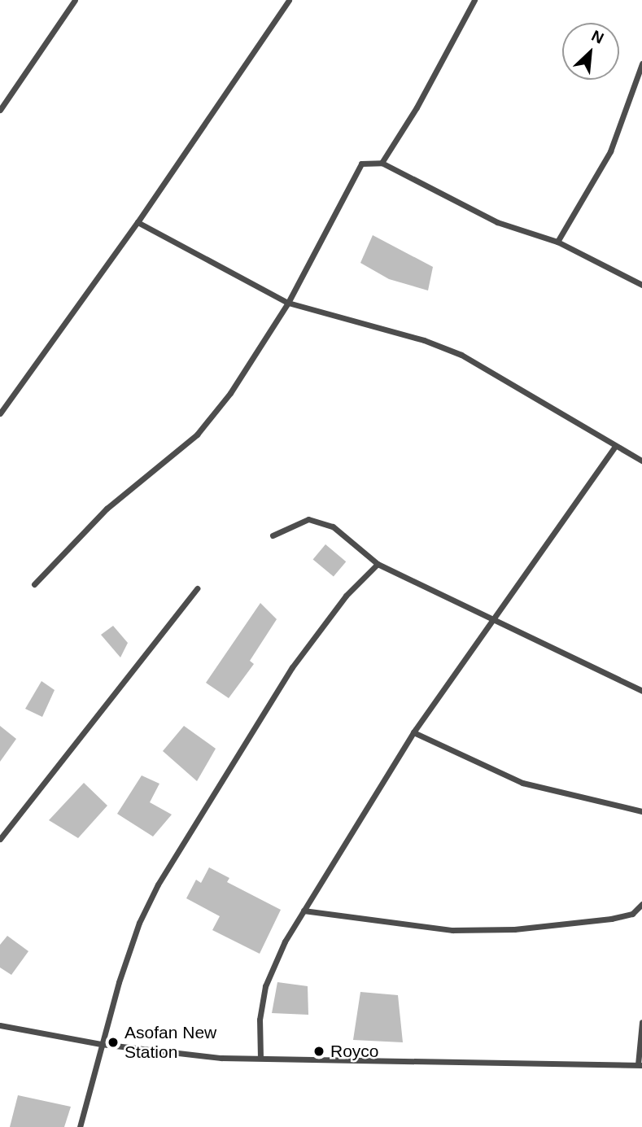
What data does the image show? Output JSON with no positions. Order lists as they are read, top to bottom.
{
  "places": ["Asofan New Station", "Royco"],
  "north": "top right"
}
